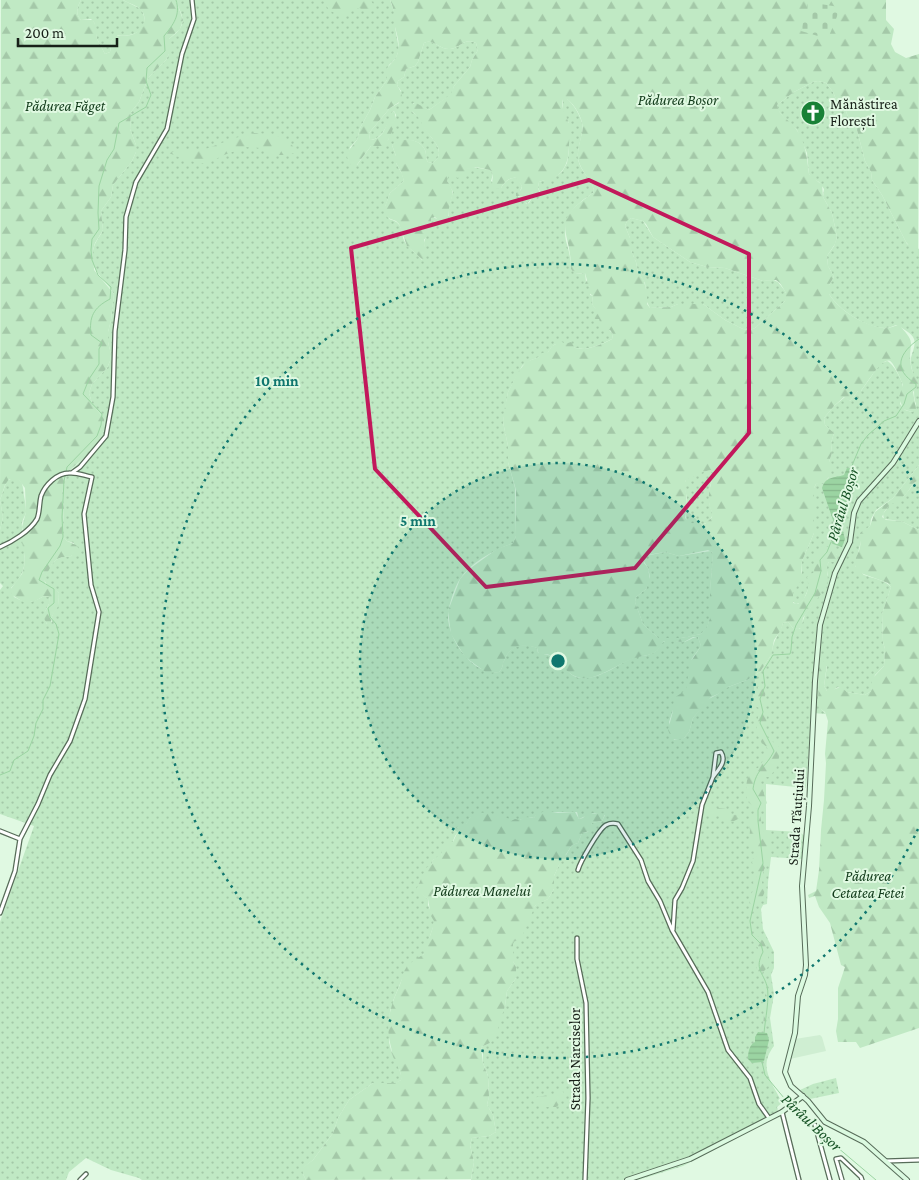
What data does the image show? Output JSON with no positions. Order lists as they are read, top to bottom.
{
  "streets": {
    "main road": ["Strada Tăuțiului"],
    "street": ["Strada Narciselor"]
  },
  "water": ["Pârâul Boșor"],
  "parks": [
    "Pădurea Boșor",
    "Pădurea Făget",
    "Pădurea Cetatea Fetei",
    "Pădurea Manelui"
  ],
  "places": {
    "church": ["Mănăstirea Florești"]
  },
  "scale_bar": "200 m",
  "rings": ["10 min", "5 min"]
}
